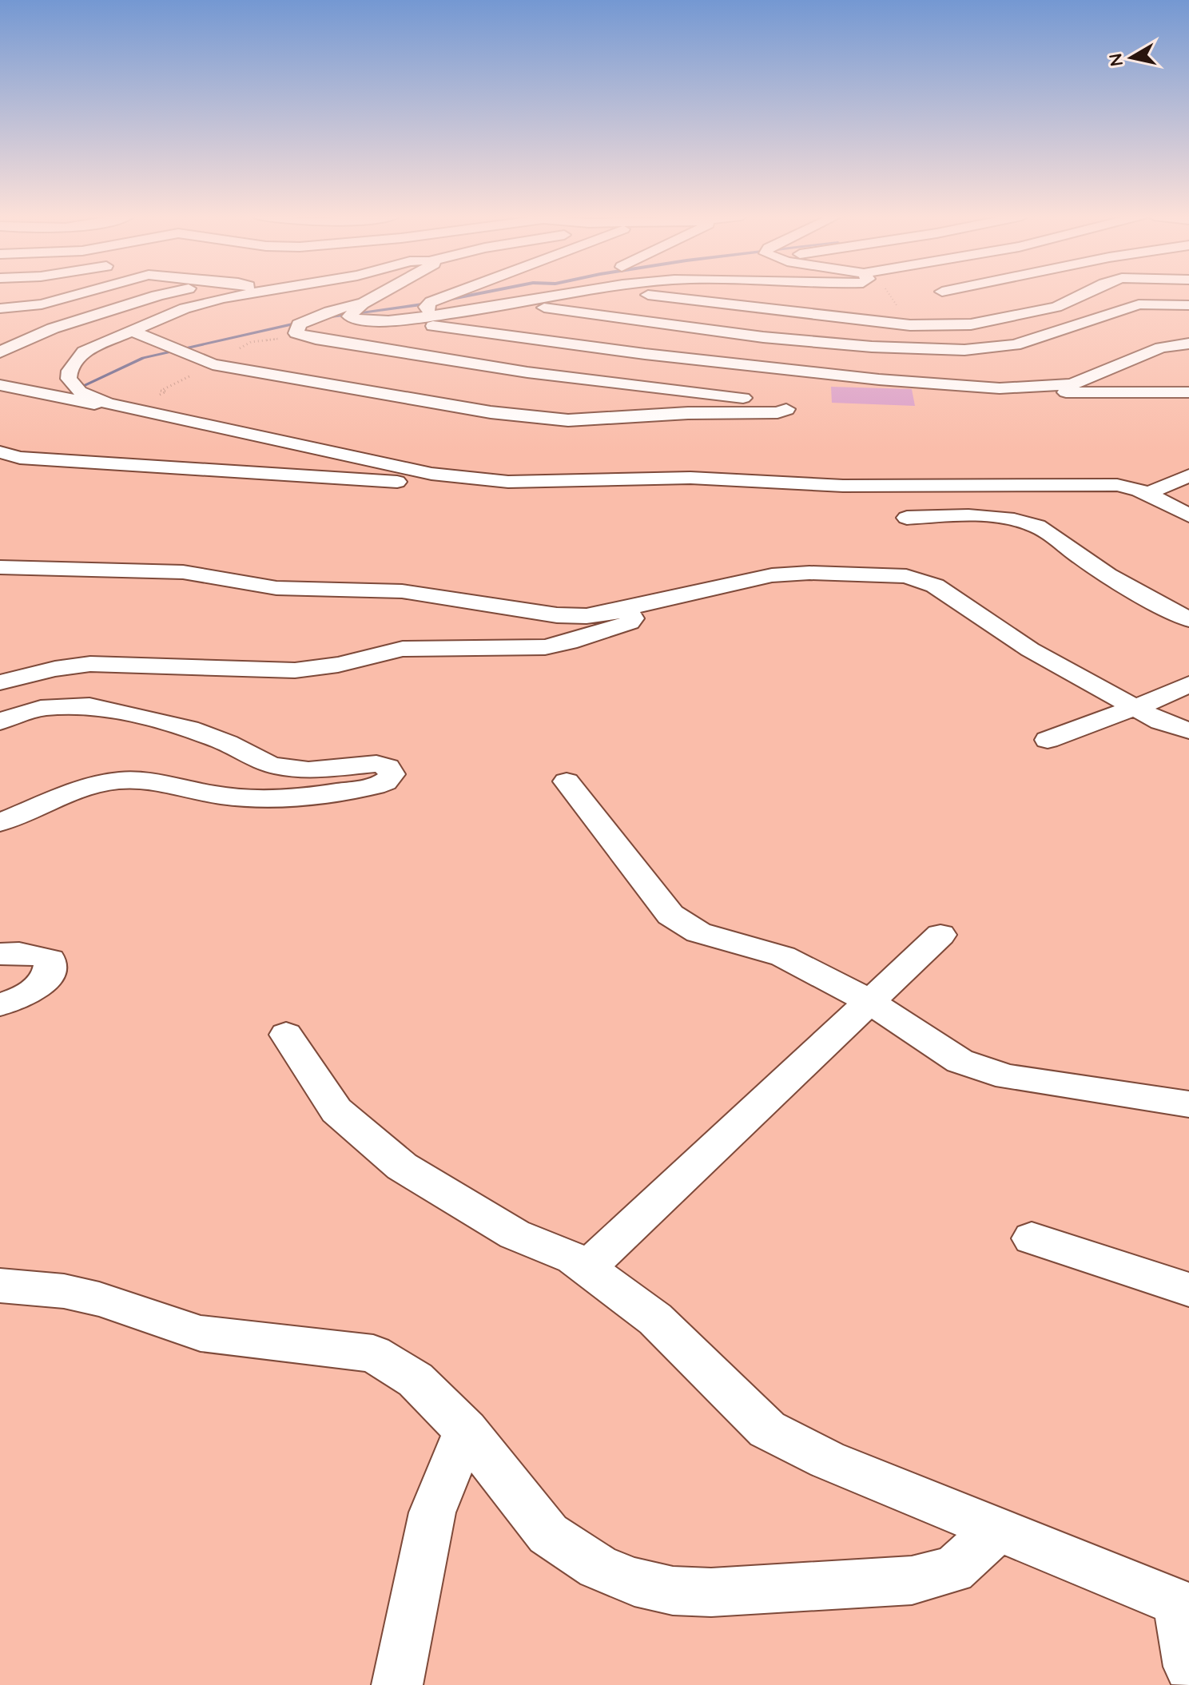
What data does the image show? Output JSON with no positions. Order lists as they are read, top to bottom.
{
  "north": "left"
}
